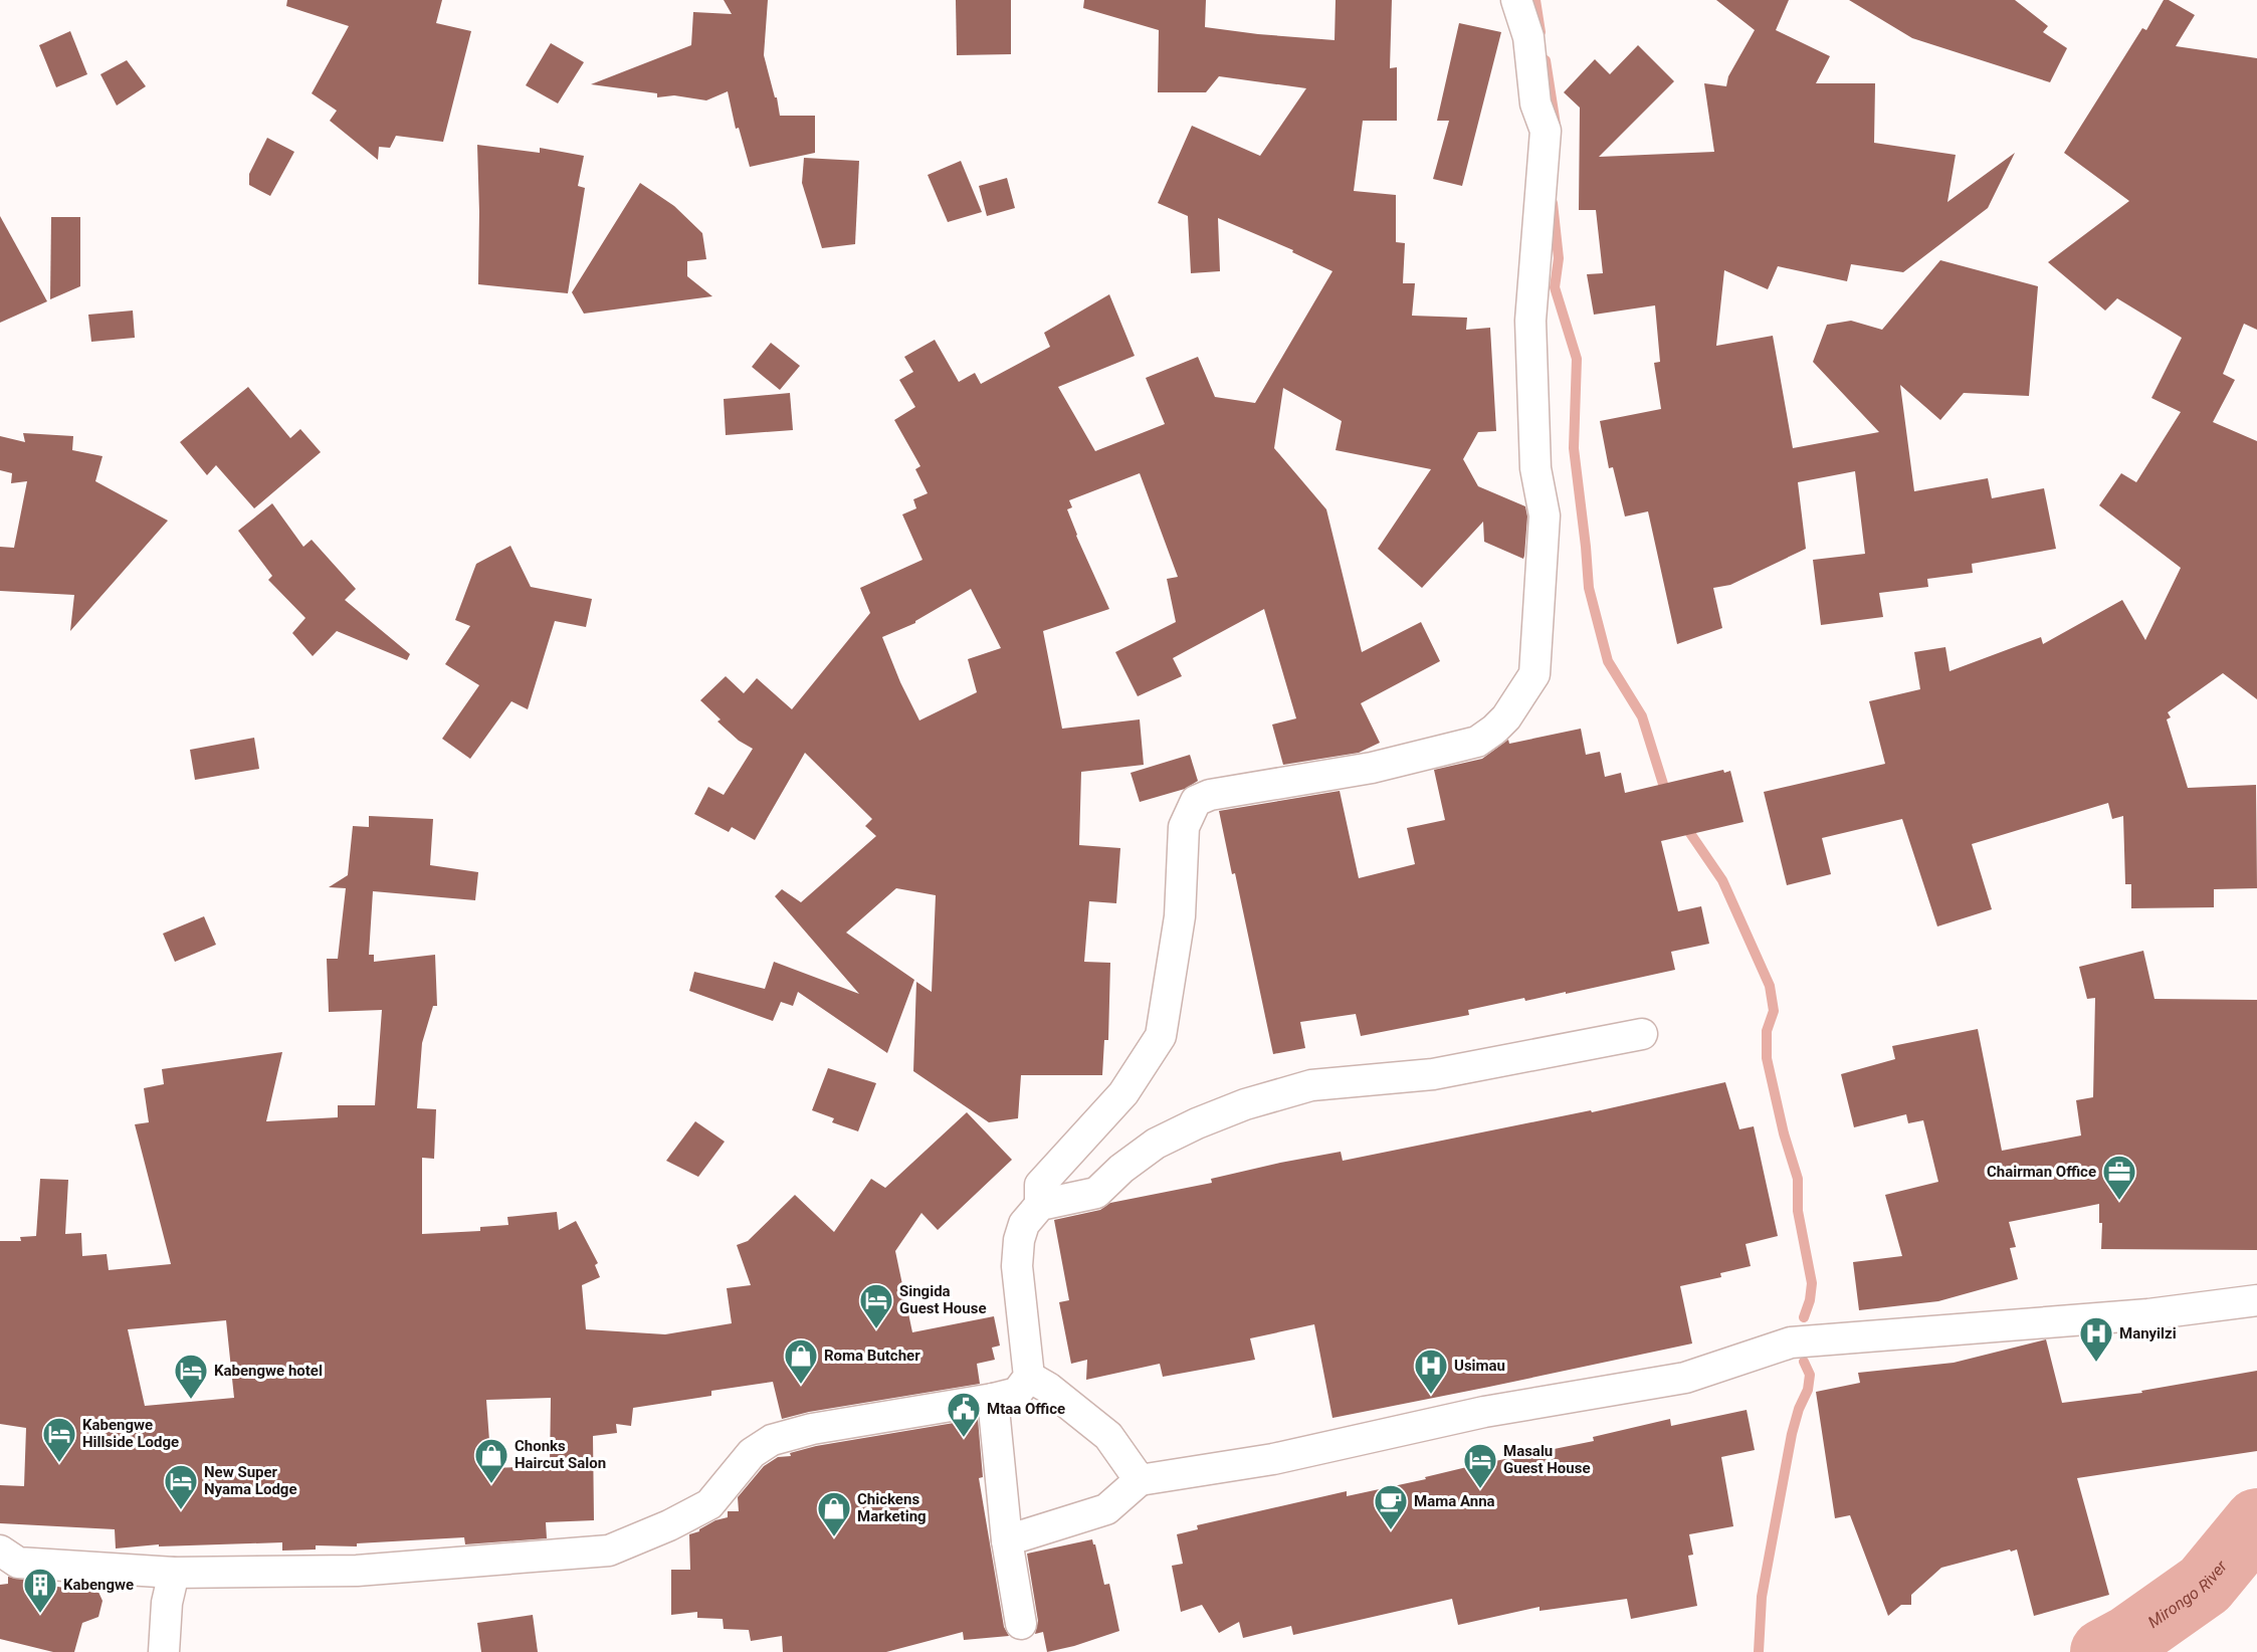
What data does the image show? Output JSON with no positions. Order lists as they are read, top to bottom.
{
  "water": ["Mirongo River"],
  "places": {
    "office": ["Chairman Office"],
    "hotel": [
      "Singida Guest House",
      "Kabengwe hotel",
      "Kabengwe Hillside Lodge",
      "Masalu Guest House",
      "New Super Nyama Lodge"
    ],
    "hospital": ["Manyilzi", "Usimau"],
    "shop": ["Roma Butcher", "Chonks Haircut Salon", "Chickens Marketing"],
    "public building": ["Mtaa Office"],
    "cafe": ["Mama Anna"],
    "building": ["Kabengwe"]
  }
}
